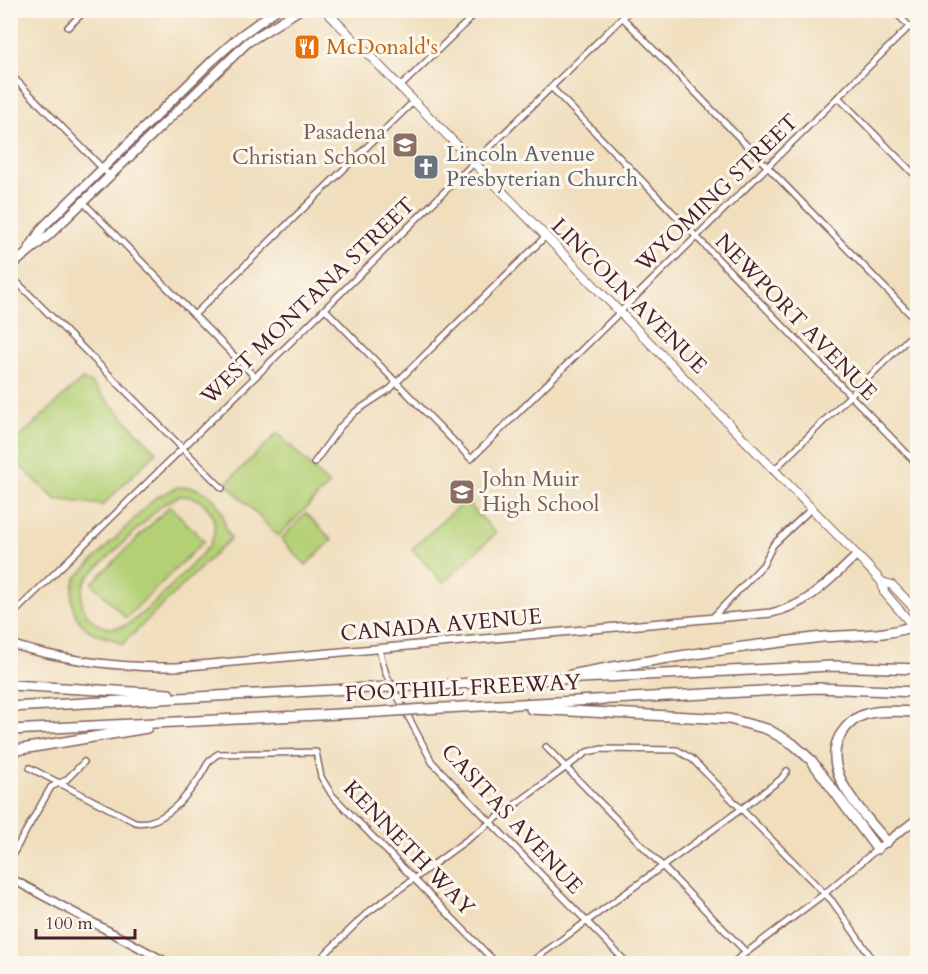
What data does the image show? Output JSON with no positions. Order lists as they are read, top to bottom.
{
  "streets": {
    "highway": ["FOOTHILL FREEWAY"],
    "main road": ["LINCOLN AVENUE"],
    "street": [
      "WYOMING STREET",
      "WEST MONTANA STREET",
      "NEWPORT AVENUE",
      "CANADA AVENUE",
      "CASITAS AVENUE",
      "KENNETH WAY"
    ]
  },
  "crossings": [
    ["WYOMING STREET", "LINCOLN AVENUE"],
    ["WYOMING STREET", "NEWPORT AVENUE"],
    ["LINCOLN AVENUE", "WEST MONTANA STREET"],
    ["LINCOLN AVENUE", "CANADA AVENUE"],
    ["WEST MONTANA STREET", "NEWPORT AVENUE"],
    ["CANADA AVENUE", "CASITAS AVENUE"]
  ],
  "places": {
    "restaurant": ["McDonald's"],
    "school or university": ["Pasadena Christian School", "John Muir High School"],
    "church": ["Lincoln Avenue Presbyterian Church"]
  },
  "scale_bar": "100 m"
}
